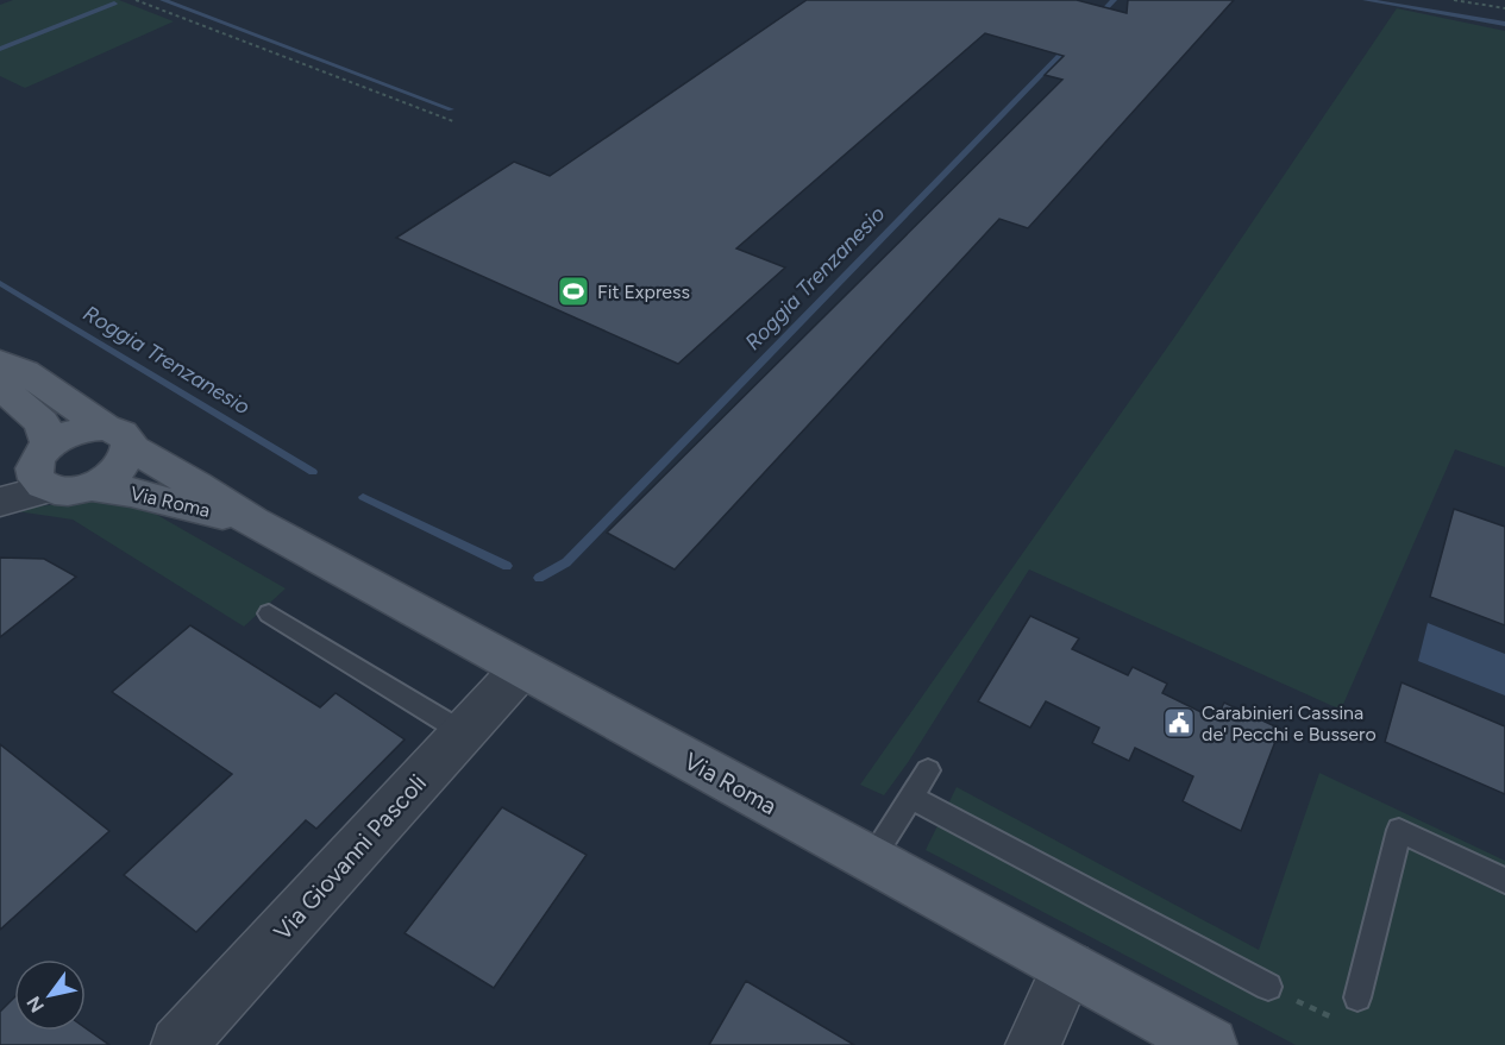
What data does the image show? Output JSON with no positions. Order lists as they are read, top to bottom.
{
  "streets": {
    "main road": ["Via Roma"],
    "street": ["Via Giovanni Pascoli"]
  },
  "crossings": [
    ["Via Roma", "Via Giovanni Pascoli"]
  ],
  "water": ["Roggia Trenzanesio"],
  "places": {
    "sports": ["Fit Express"],
    "public building": ["Carabinieri Cassina de' Pecchi e Bussero"]
  },
  "north": "bottom left"
}
